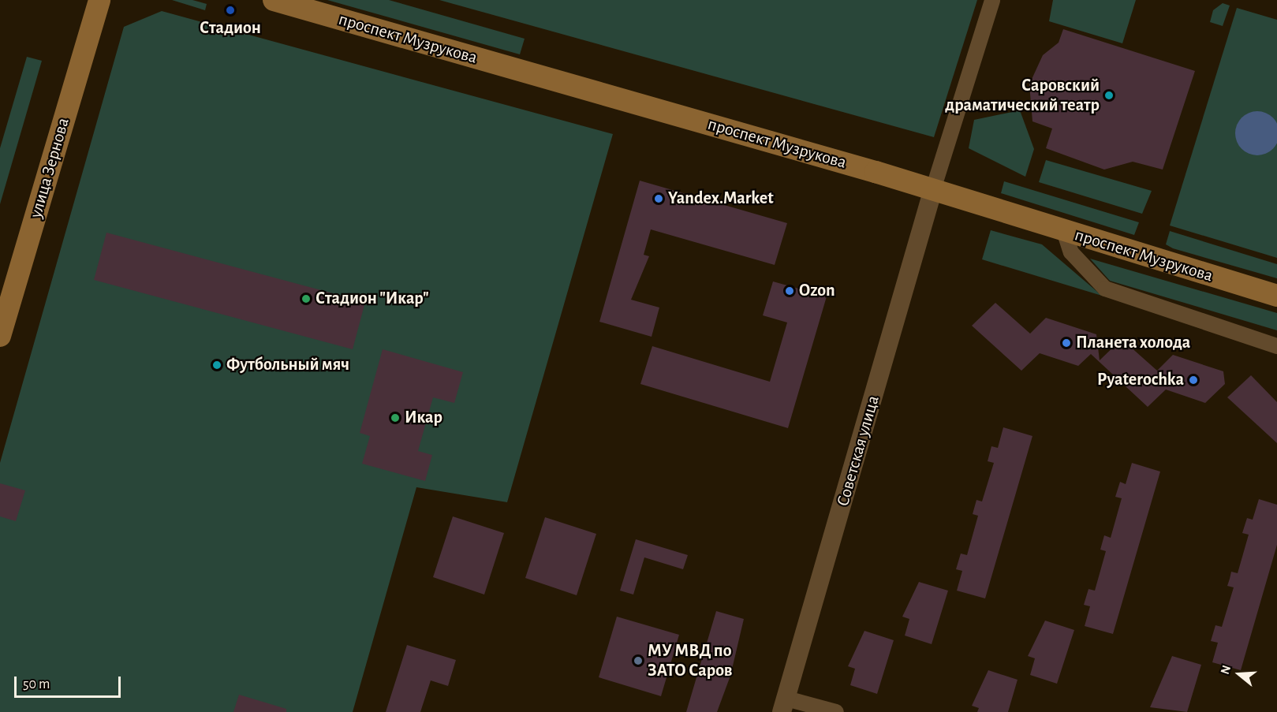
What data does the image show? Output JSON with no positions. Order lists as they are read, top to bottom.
{
  "streets": {
    "main road": ["проспект Музрукова", "улица Зернова"],
    "street": ["Советская улица"]
  },
  "crossings": [
    ["проспект Музрукова", "Советская улица"]
  ],
  "places": [
    "Стадион",
    "Саровский драматический театр",
    "Yandex.Market",
    "Ozon",
    "Стадион \"Икар\"",
    "Планета холода",
    "Футбольный мяч",
    "Pyaterochka",
    "Икар",
    "МУ МВД по ЗАТО Саров"
  ],
  "scale_bar": "50 m",
  "north": "left"
}
